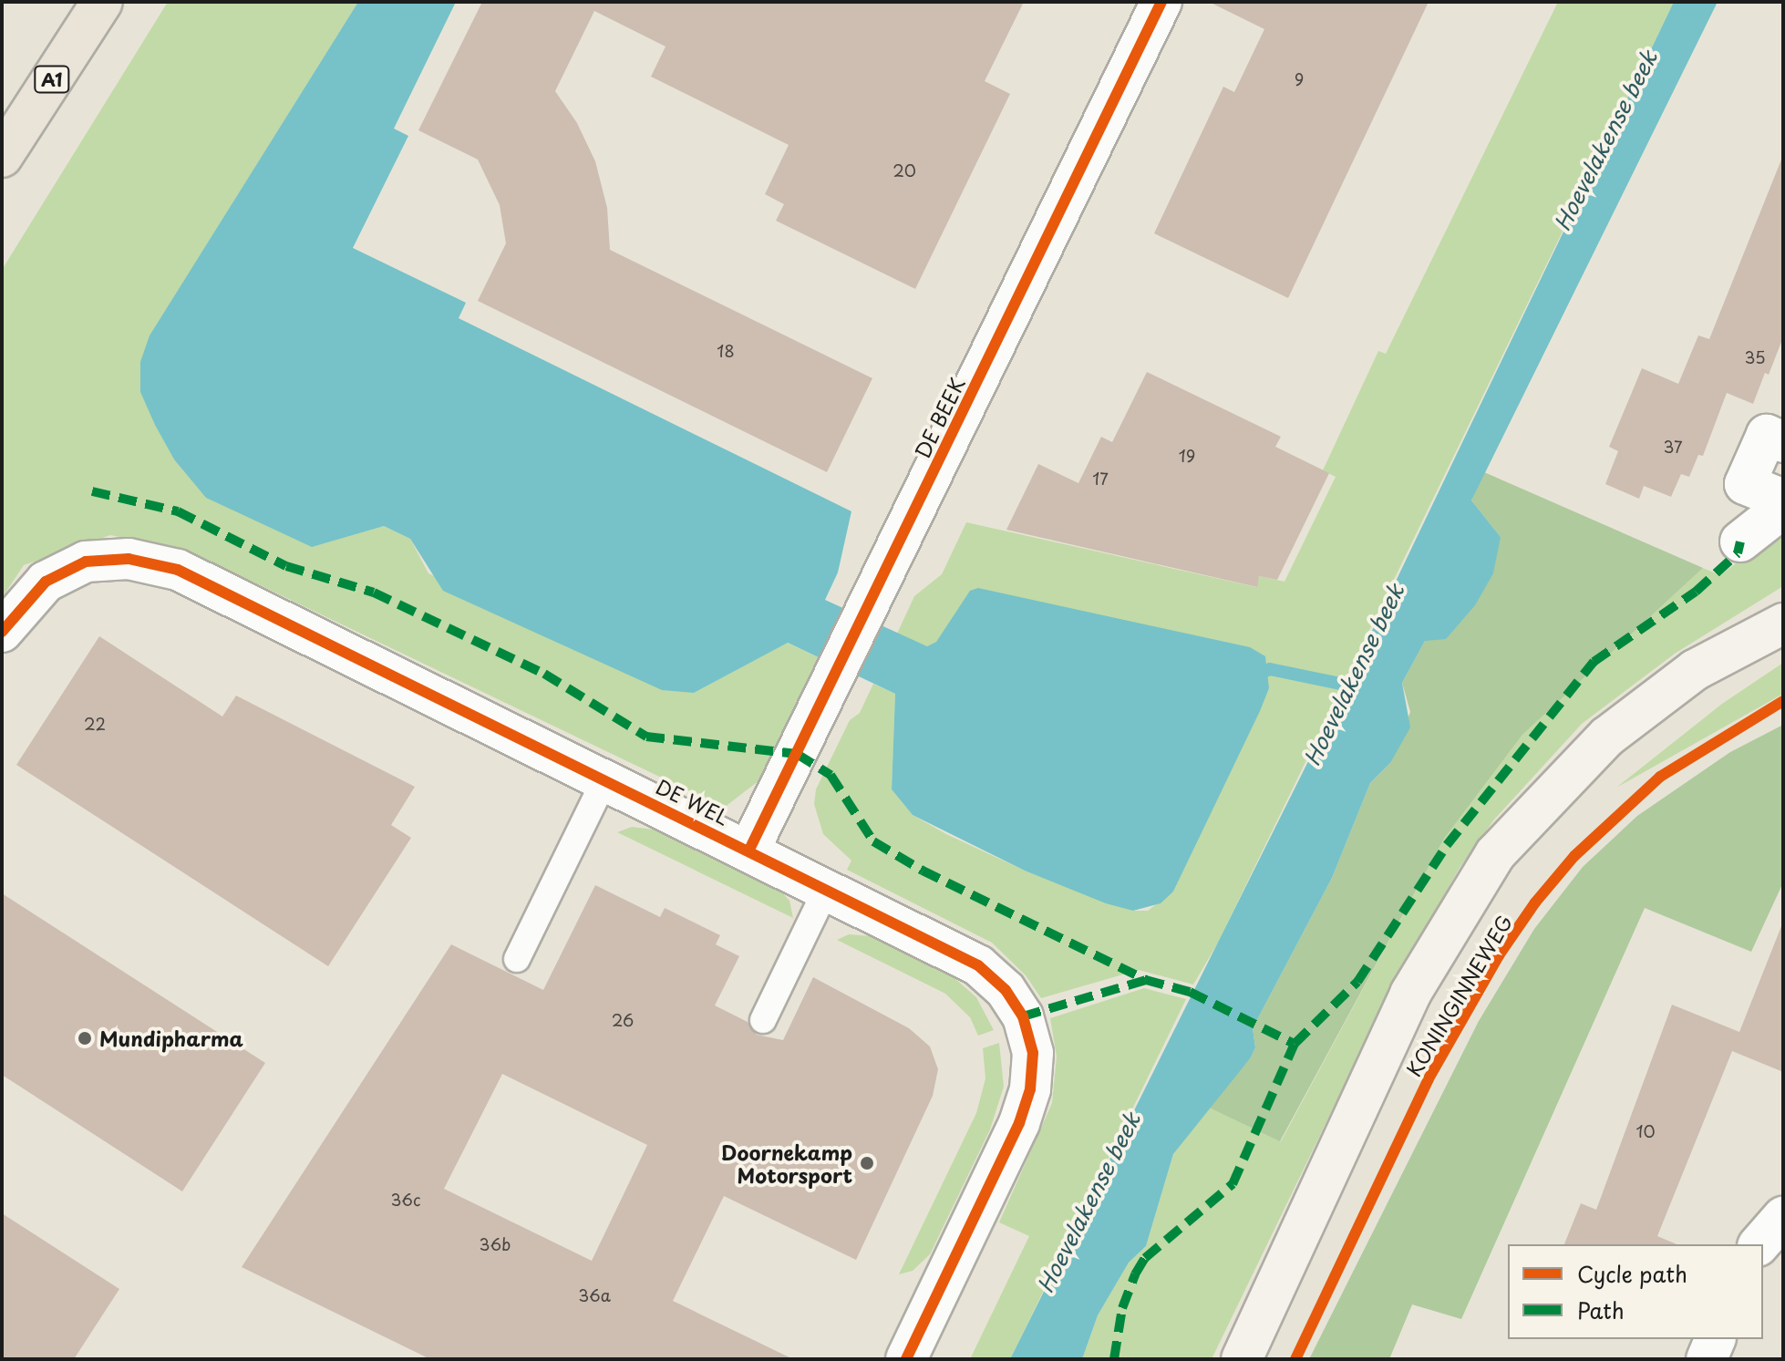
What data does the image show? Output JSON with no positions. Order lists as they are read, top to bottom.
{
  "streets": {
    "highway": ["A1"],
    "main road": ["KONINGINNEWEG"],
    "street": ["DE BEEK", "DE WEL"]
  },
  "crossings": [
    ["DE BEEK", "DE WEL"]
  ],
  "water": ["Hoevelakense beek"],
  "places": ["Mundipharma", "Doornekamp Motorsport"],
  "house_numbers": [
    "9",
    "20",
    "18",
    "35",
    "37",
    "19",
    "17",
    "22",
    "26",
    "10",
    "36c",
    "36b",
    "36a"
  ],
  "legend": ["Cycle path", "Path"]
}
